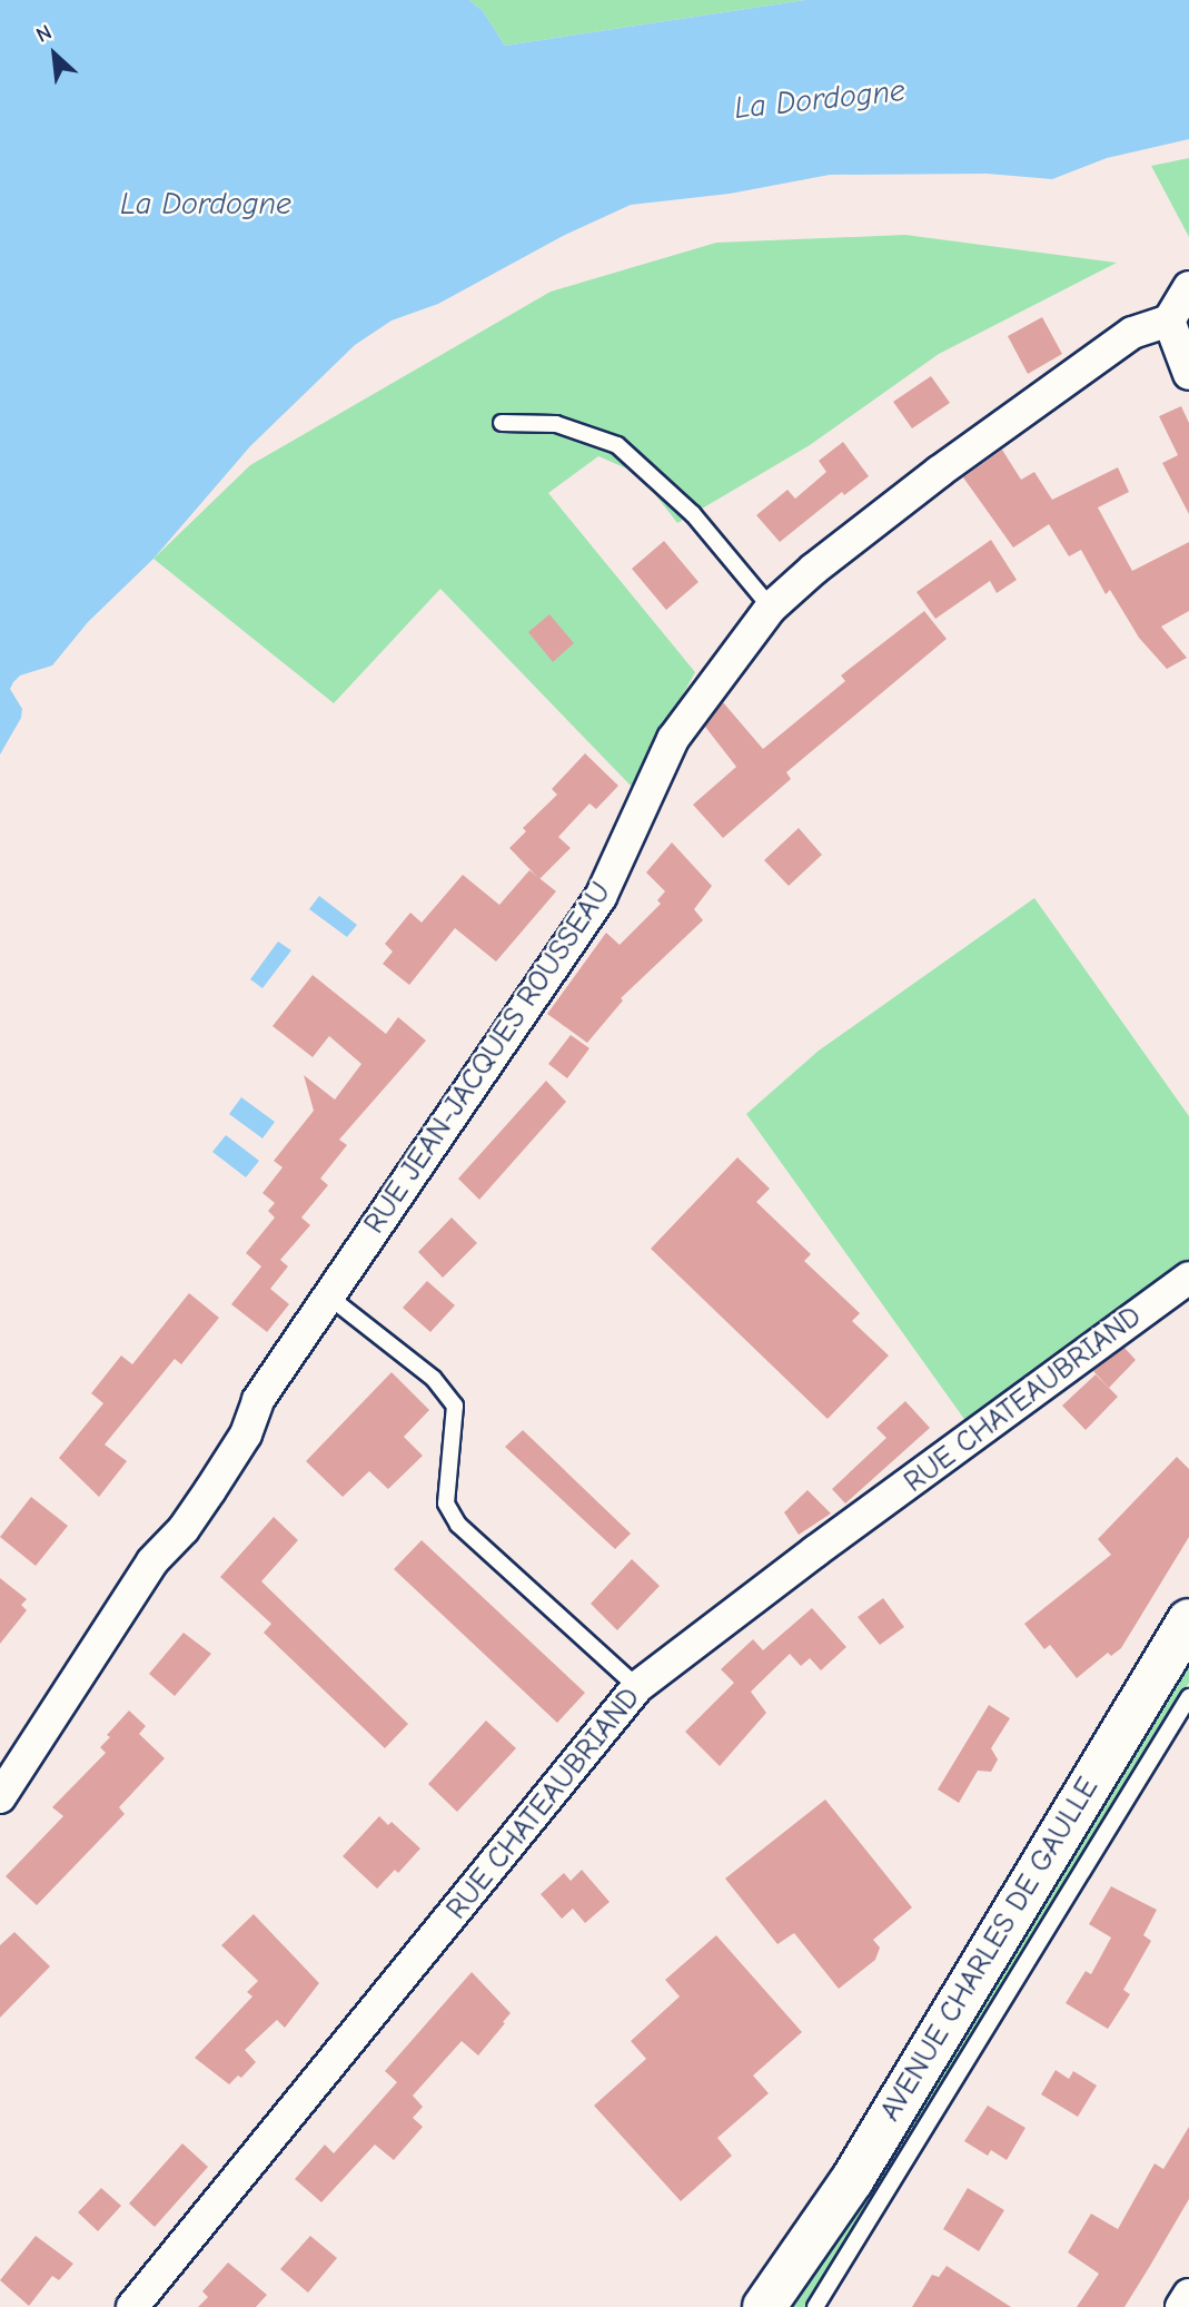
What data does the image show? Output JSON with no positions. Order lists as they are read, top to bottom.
{
  "streets": {
    "main road": ["AVENUE CHARLES DE GAULLE"],
    "street": ["RUE JEAN-JACQUES ROUSSEAU", "RUE CHATEAUBRIAND"]
  },
  "water": ["La Dordogne"],
  "north": "top left"
}
